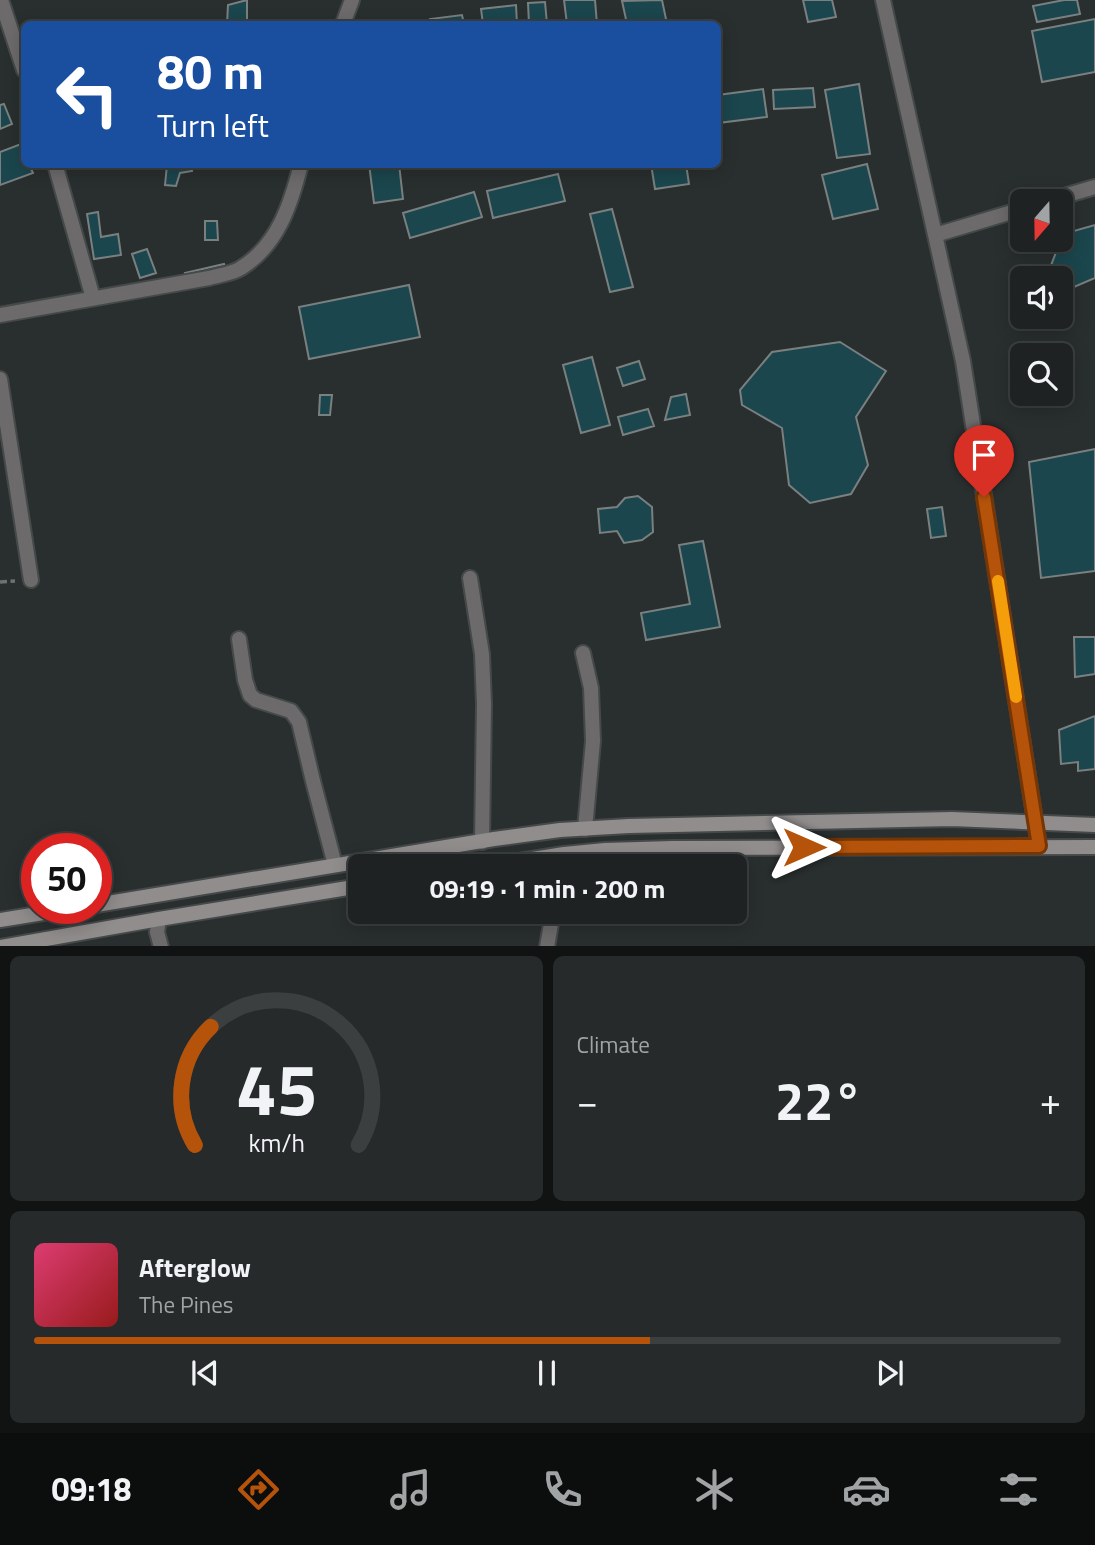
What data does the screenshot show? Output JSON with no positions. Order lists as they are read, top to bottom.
{
  "north": "bottom",
  "page": {
    "turn": ["80 m", "Turn left"],
    "limit": "50",
    "trip": "09:19 · 1 min · 200 m",
    "tile": "Climate",
    "heat": ["−", "22°", "+"],
    "song": ["Afterglow", "The Pines"],
    "tabs": "09:18",
    "gauge": ["45", "km/h"]
  }
}
